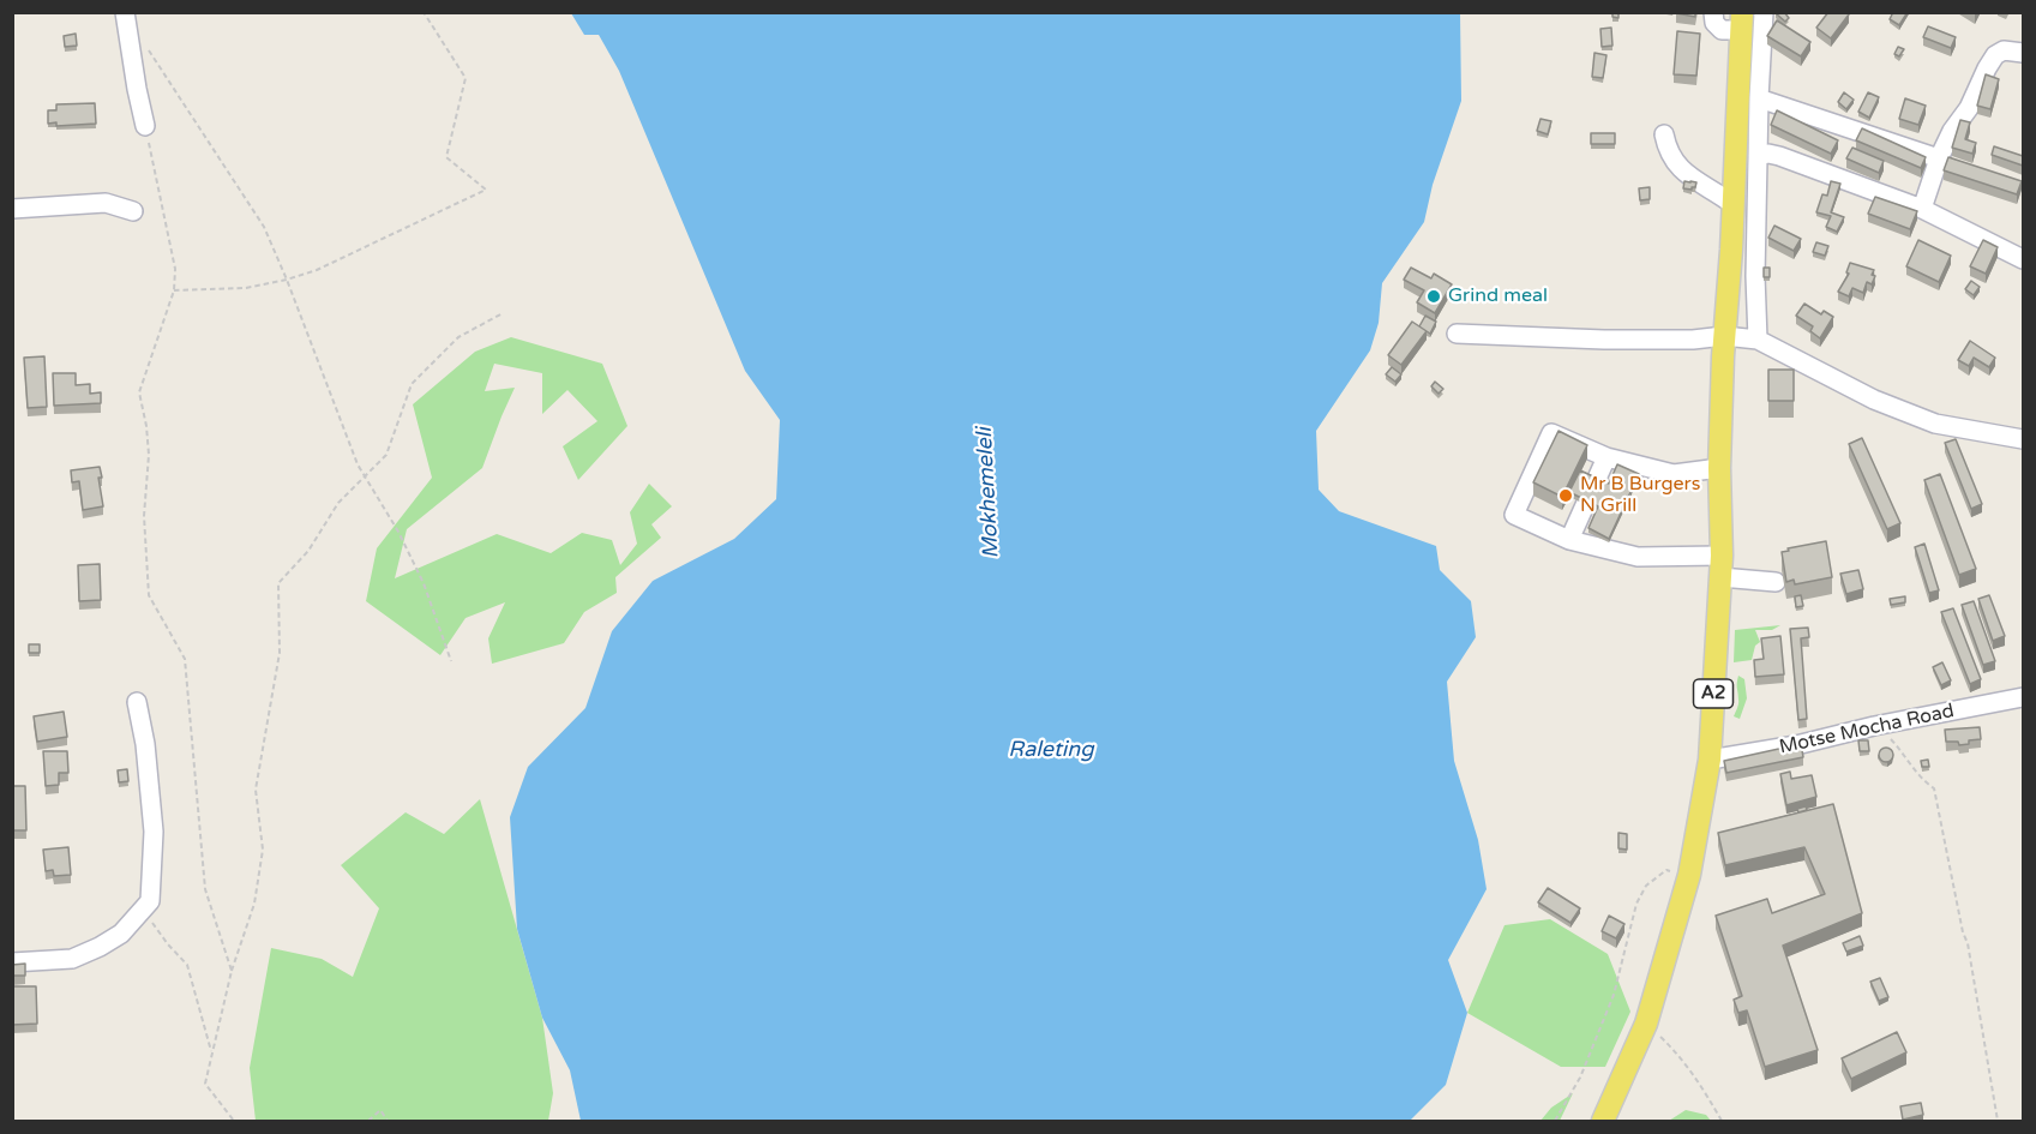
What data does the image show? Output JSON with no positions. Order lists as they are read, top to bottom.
{
  "streets": {
    "main road": ["A2"],
    "street": ["Motse Mocha Road"]
  },
  "crossings": [
    ["A2", "Motse Mocha Road"]
  ],
  "water": ["Mokhemeleli", "Raleting"],
  "places": ["Grind meal", "Mr B Burgers N Grill"]
}
